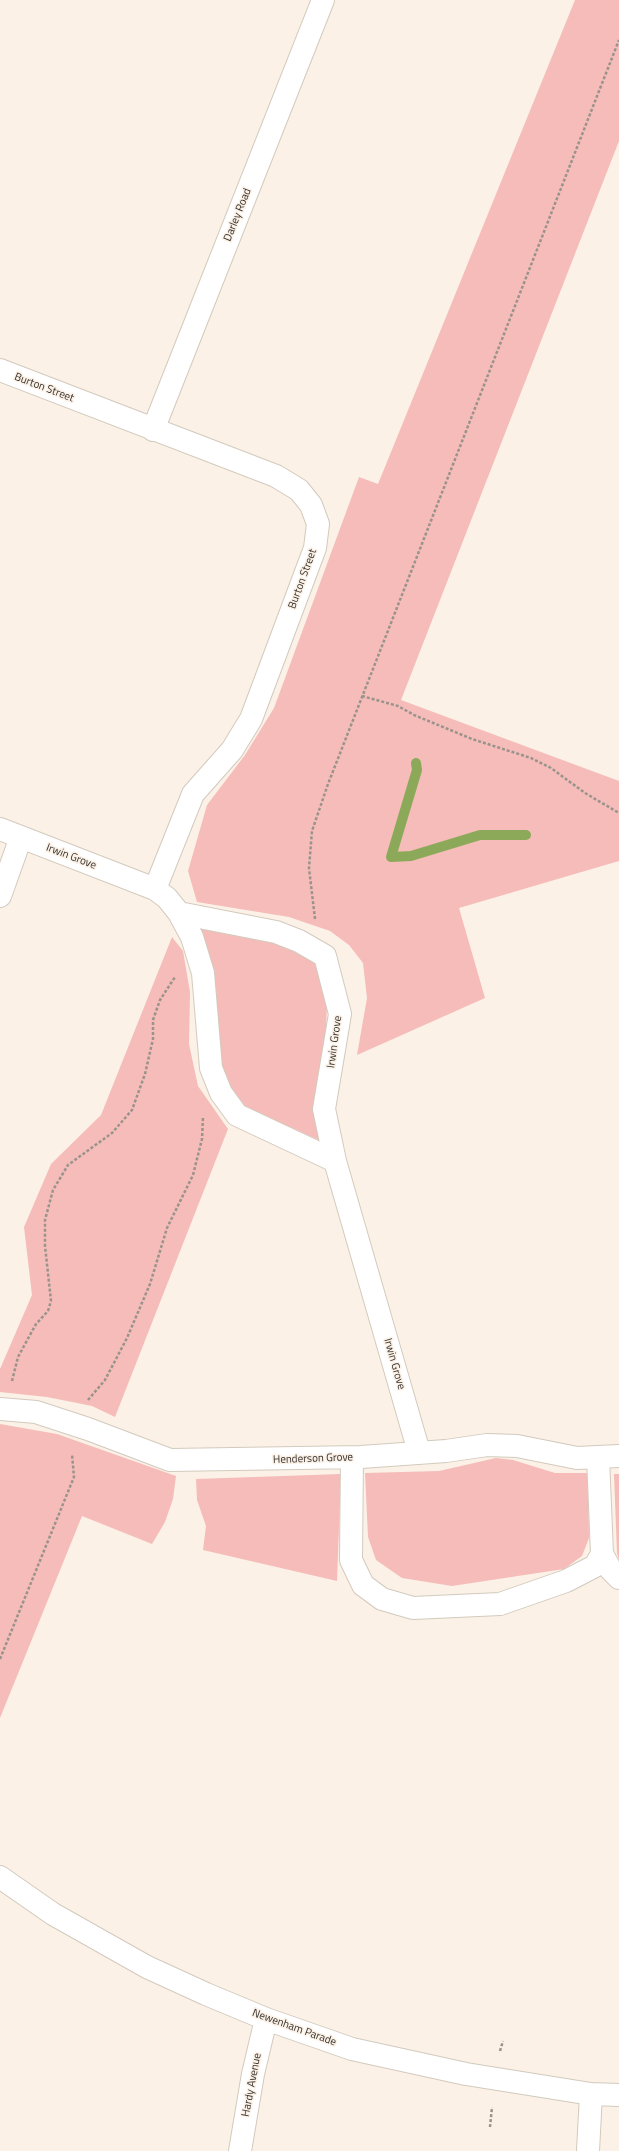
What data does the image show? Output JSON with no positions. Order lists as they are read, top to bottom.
{
  "streets": {
    "street": [
      "Darley Road",
      "Burton Street",
      "Irwin Grove",
      "Henderson Grove",
      "Newenham Parade",
      "Hardy Avenue"
    ]
  },
  "crossings": [
    ["Darley Road", "Burton Street"],
    ["Burton Street", "Irwin Grove"],
    ["Irwin Grove", "Henderson Grove"],
    ["Newenham Parade", "Hardy Avenue"]
  ]
}
